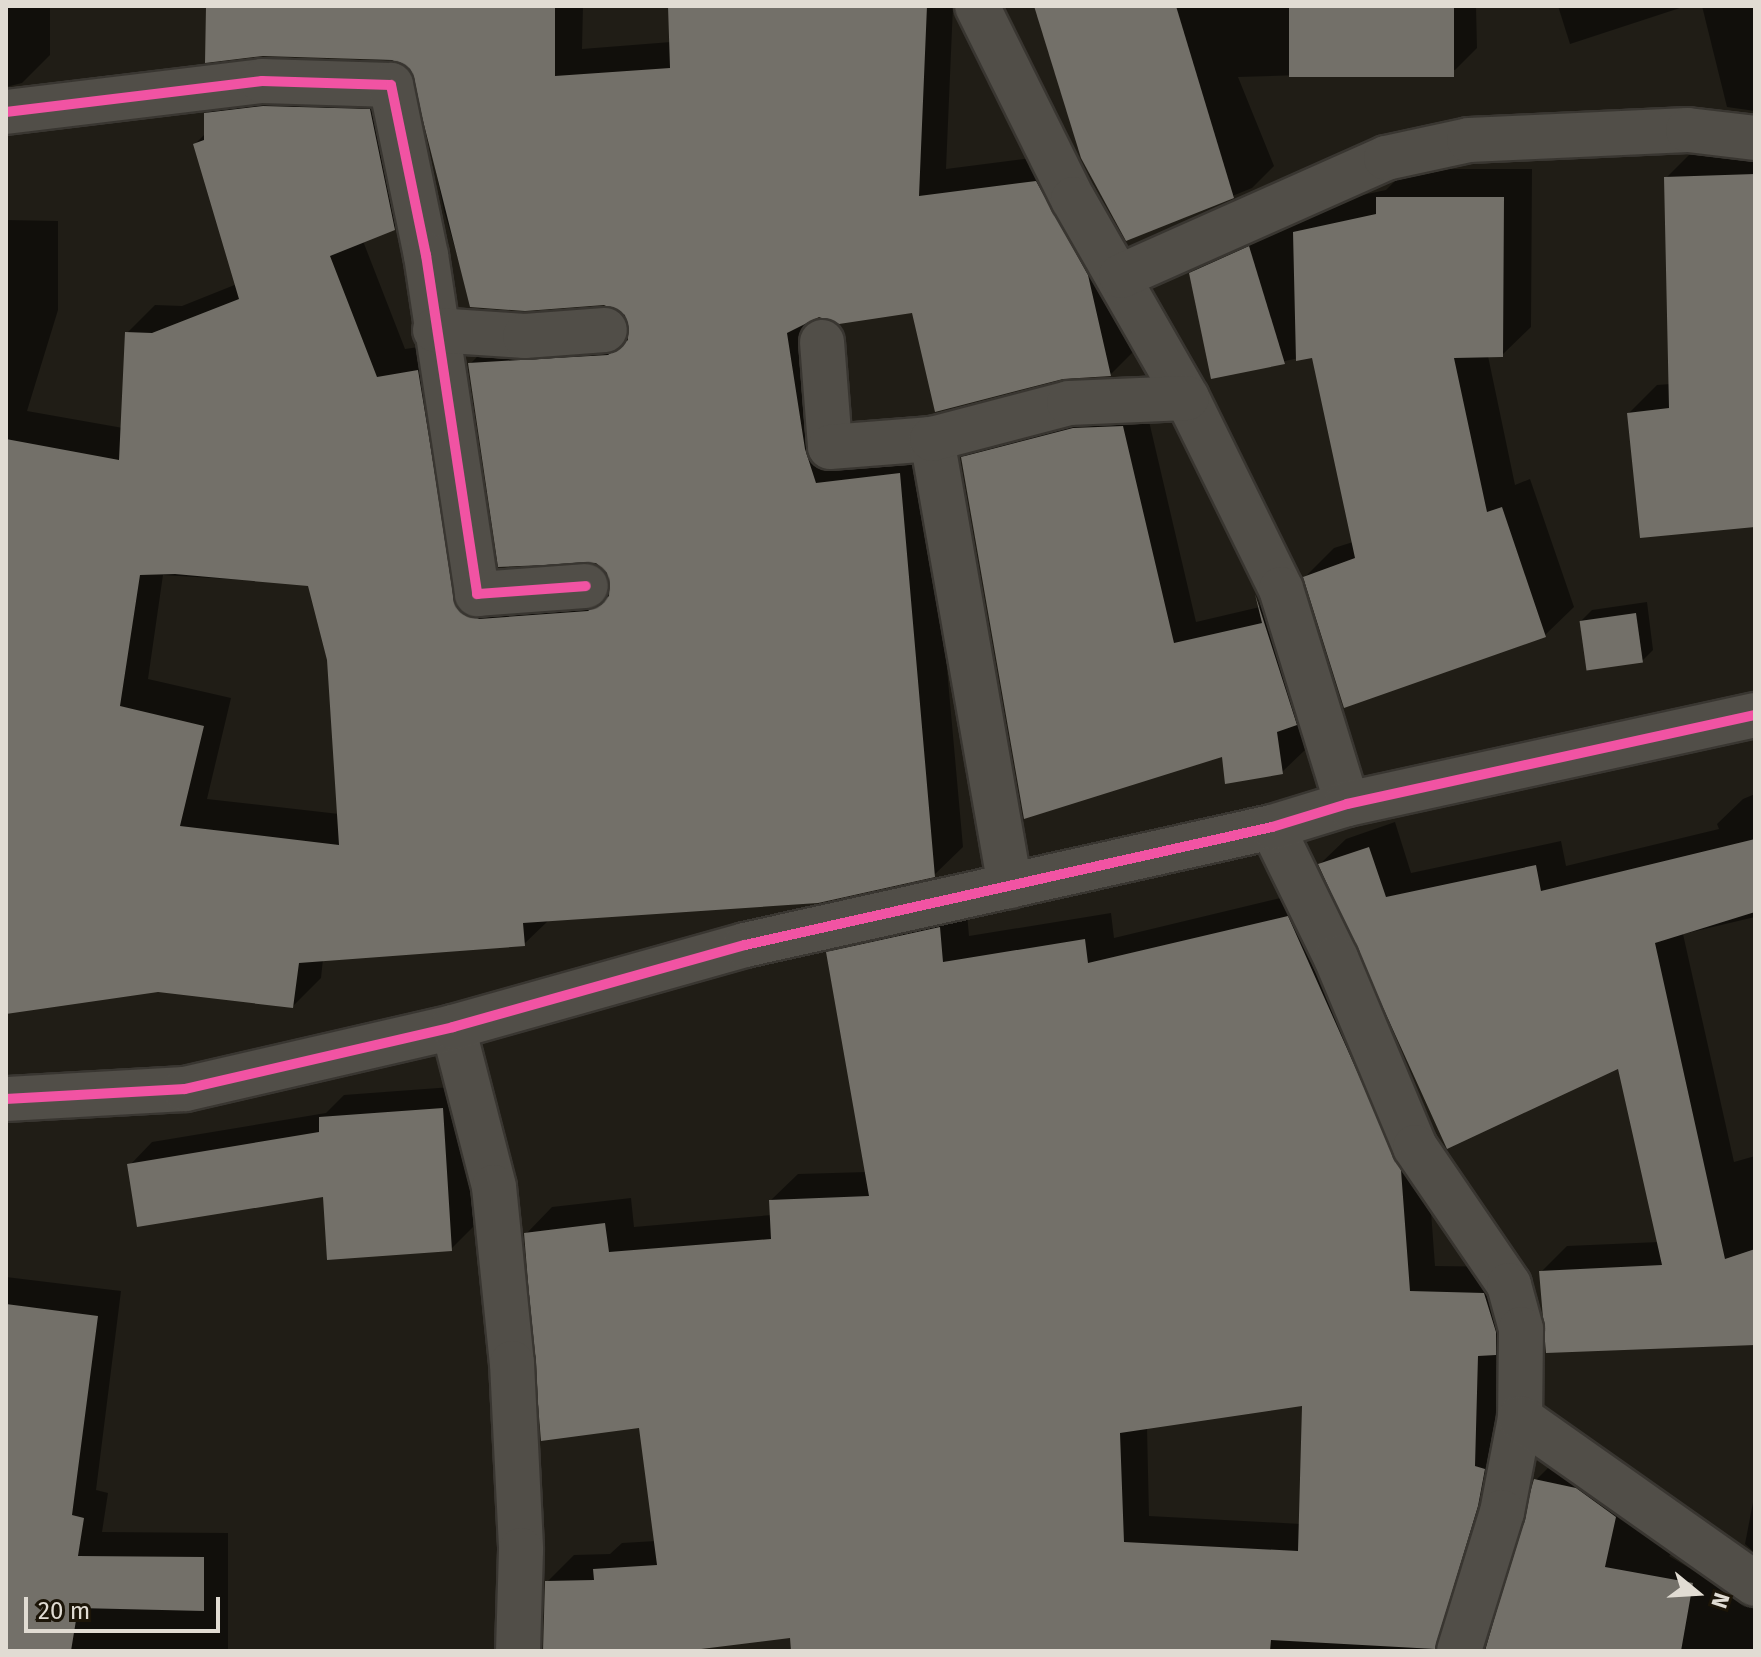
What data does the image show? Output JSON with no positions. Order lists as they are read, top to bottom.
{
  "scale_bar": "20 m",
  "north": "right"
}
